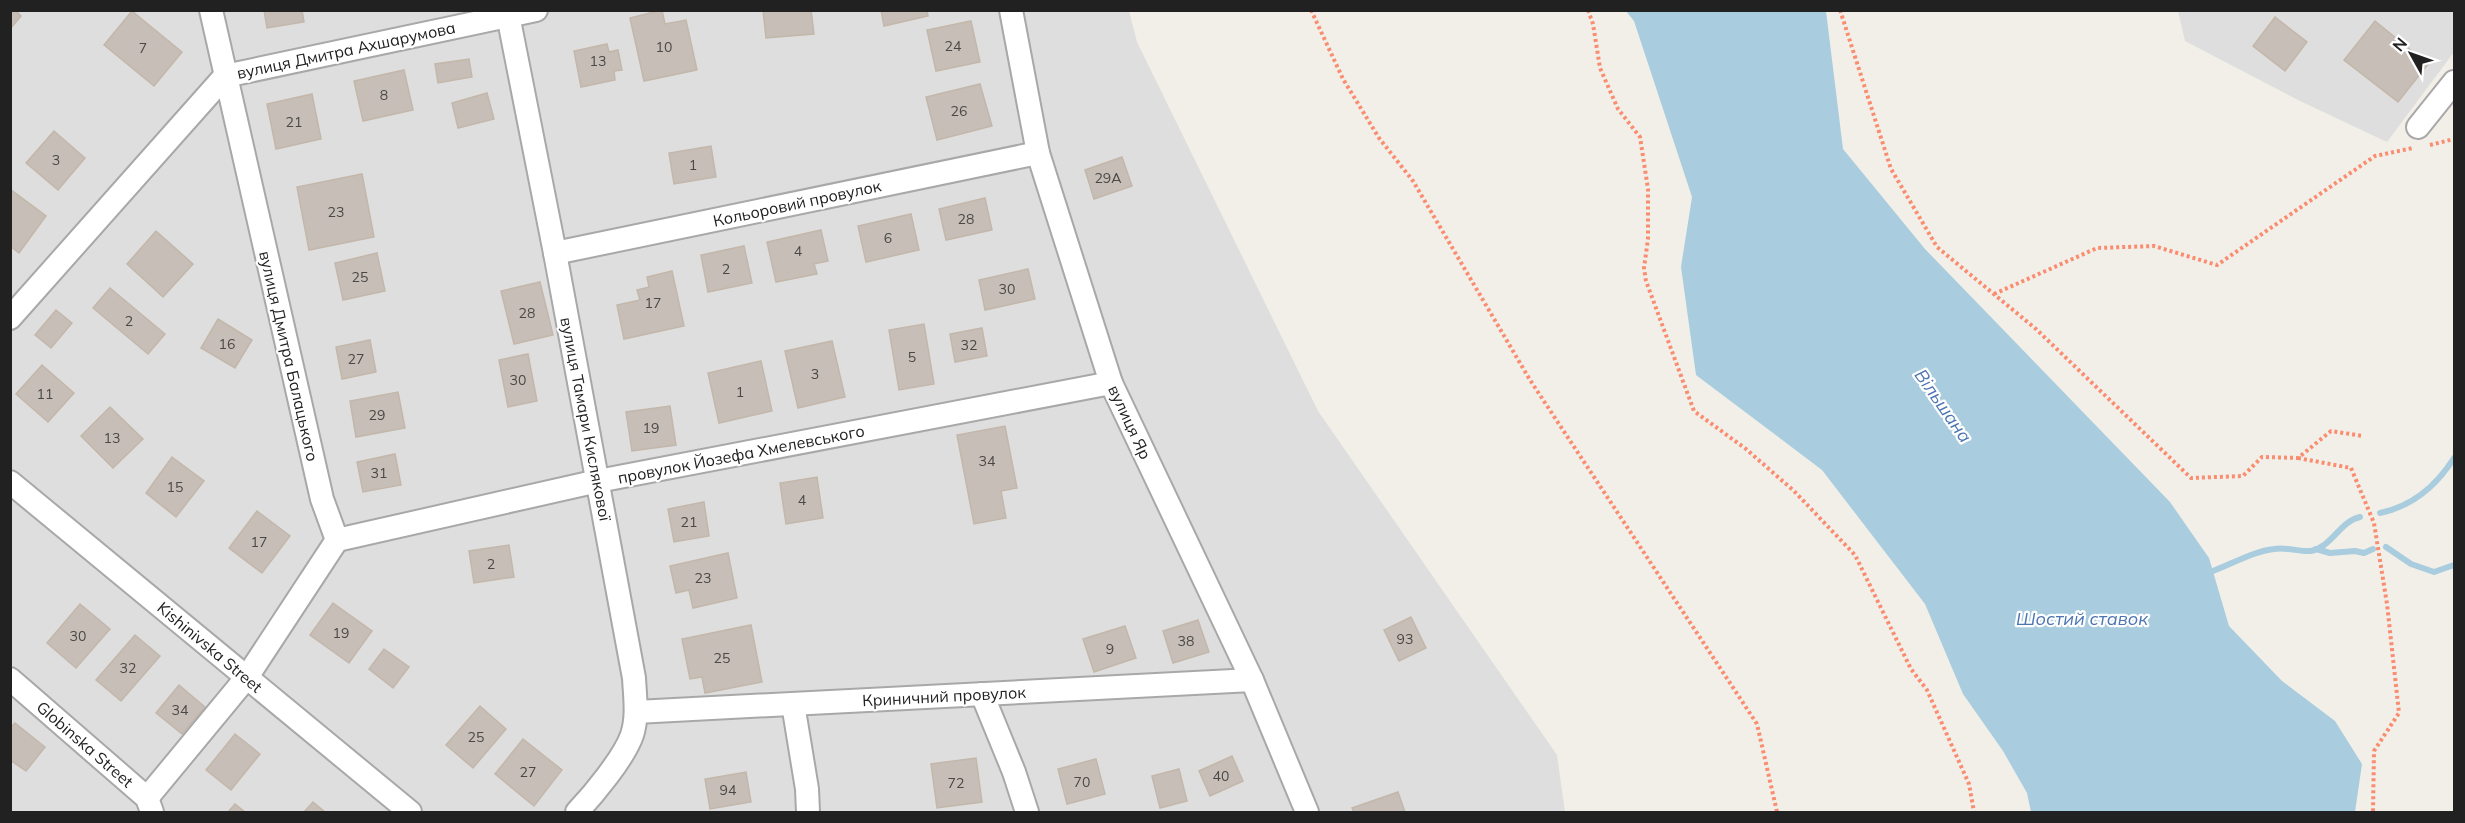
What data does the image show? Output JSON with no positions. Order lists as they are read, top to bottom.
{
  "streets": {
    "street": [
      "вулиця Дмитра Ахшарумова",
      "Кольоровий провулок",
      "вулиця Дмитра Балацького",
      "вулиця Тамари Кислякової",
      "вулиця Яр",
      "провулок Йозефа Хмелевського",
      "Kishinivska Street",
      "Криничний провулок",
      "Globinska Street"
    ]
  },
  "crossings": [
    ["вулиця Дмитра Ахшарумова", "вулиця Дмитра Балацького"],
    ["вулиця Дмитра Ахшарумова", "вулиця Тамари Кислякової"],
    ["Кольоровий провулок", "вулиця Тамари Кислякової"],
    ["Кольоровий провулок", "вулиця Яр"],
    ["вулиця Дмитра Балацького", "провулок Йозефа Хмелевського"],
    ["вулиця Тамари Кислякової", "провулок Йозефа Хмелевського"],
    ["вулиця Тамари Кислякової", "Криничний провулок"],
    ["вулиця Яр", "провулок Йозефа Хмелевського"],
    ["вулиця Яр", "Криничний провулок"]
  ],
  "water": ["Вільшана", "Шостий ставок"],
  "house_numbers": [
    "24",
    "10",
    "7",
    "13",
    "8",
    "26",
    "21",
    "3",
    "1",
    "29А",
    "23",
    "28",
    "6",
    "4",
    "2",
    "25",
    "30",
    "17",
    "28",
    "2",
    "16",
    "32",
    "5",
    "27",
    "3",
    "30",
    "1",
    "11",
    "29",
    "19",
    "13",
    "34",
    "31",
    "15",
    "4",
    "21",
    "17",
    "2",
    "23",
    "19",
    "30",
    "93",
    "38",
    "9",
    "25",
    "32",
    "34",
    "25",
    "27",
    "40",
    "70",
    "72",
    "94"
  ],
  "north": "top left"
}
